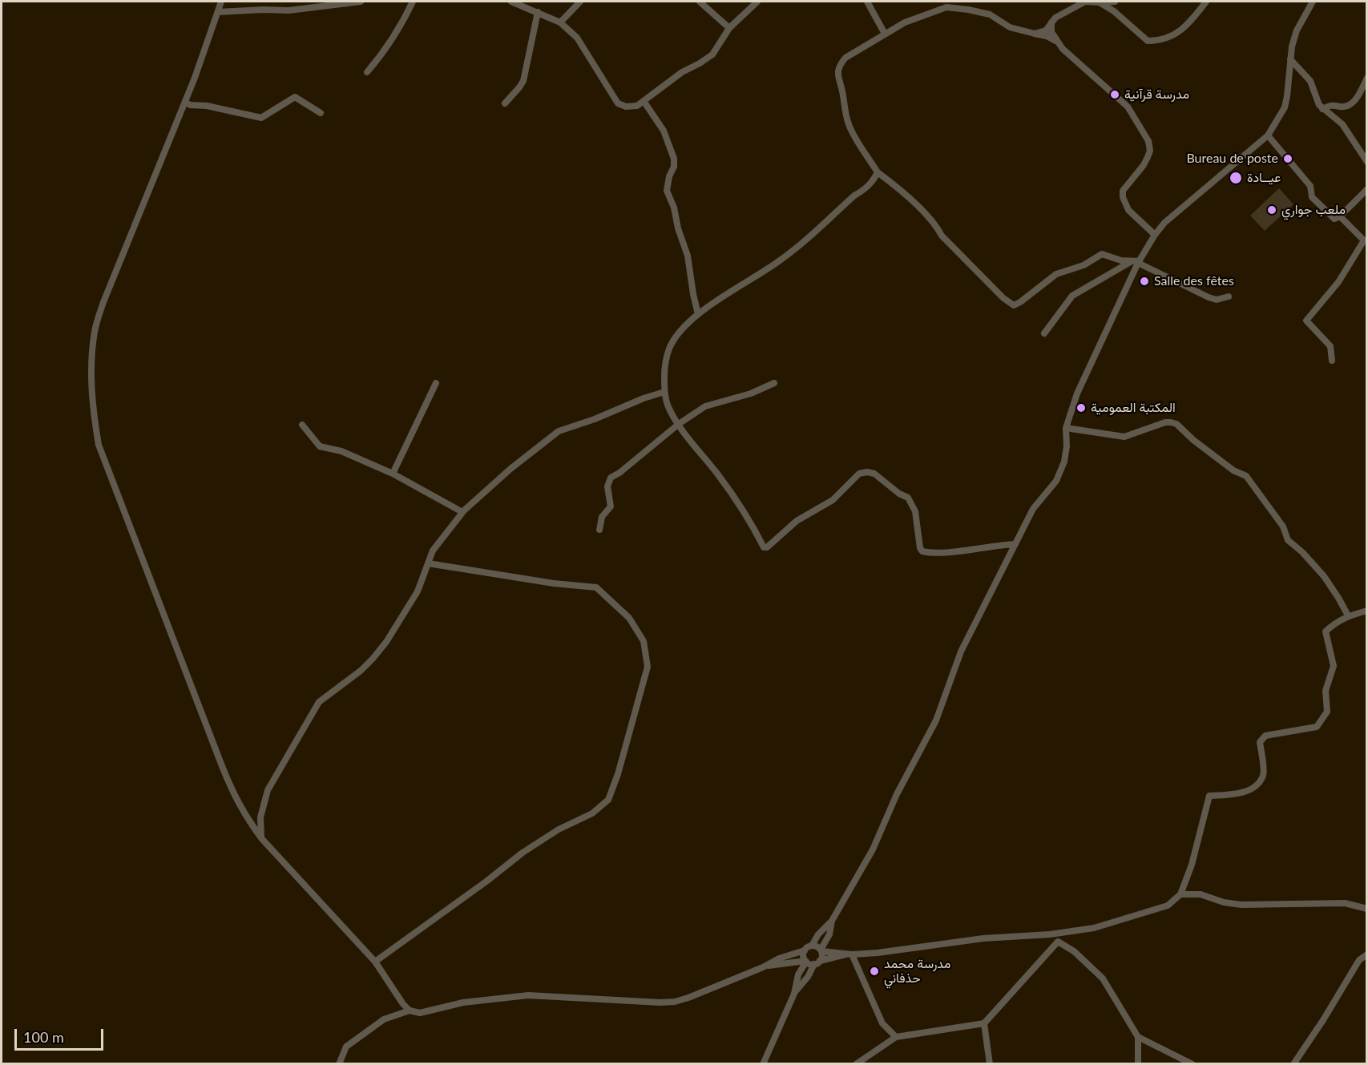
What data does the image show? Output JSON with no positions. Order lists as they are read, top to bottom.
{
  "places": [
    "مدرسة قرآنية",
    "Bureau de poste",
    "عيــادة",
    "ملعب جواري",
    "Salle des fêtes",
    "المكتبة العمومية",
    "مدرسة محمد حذفاني"
  ],
  "scale_bar": "100 m"
}
